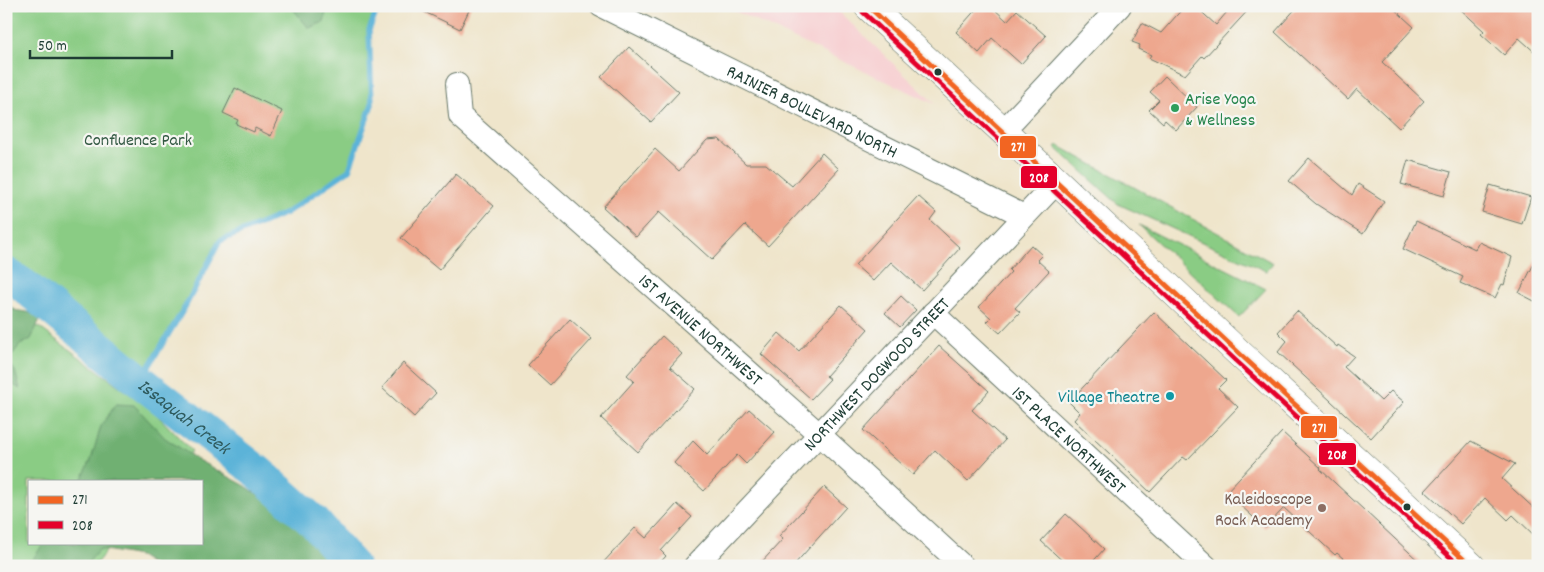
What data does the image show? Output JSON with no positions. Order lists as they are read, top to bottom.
{
  "streets": {
    "street": [
      "RAINIER BOULEVARD NORTH",
      "1ST AVENUE NORTHWEST",
      "NORTHWEST DOGWOOD STREET",
      "1ST PLACE NORTHWEST"
    ]
  },
  "crossings": [
    ["RAINIER BOULEVARD NORTH", "NORTHWEST DOGWOOD STREET"],
    ["1ST AVENUE NORTHWEST", "NORTHWEST DOGWOOD STREET"],
    ["NORTHWEST DOGWOOD STREET", "1ST PLACE NORTHWEST"]
  ],
  "water": ["Issaquah Creek"],
  "parks": ["Confluence Park"],
  "places": ["Arise Yoga & Wellness", "Village Theatre", "Kaleidoscope Rock Academy"],
  "lines": ["transit line 271", "transit line 208"],
  "legend": ["271", "208"],
  "scale_bar": "50 m"
}
